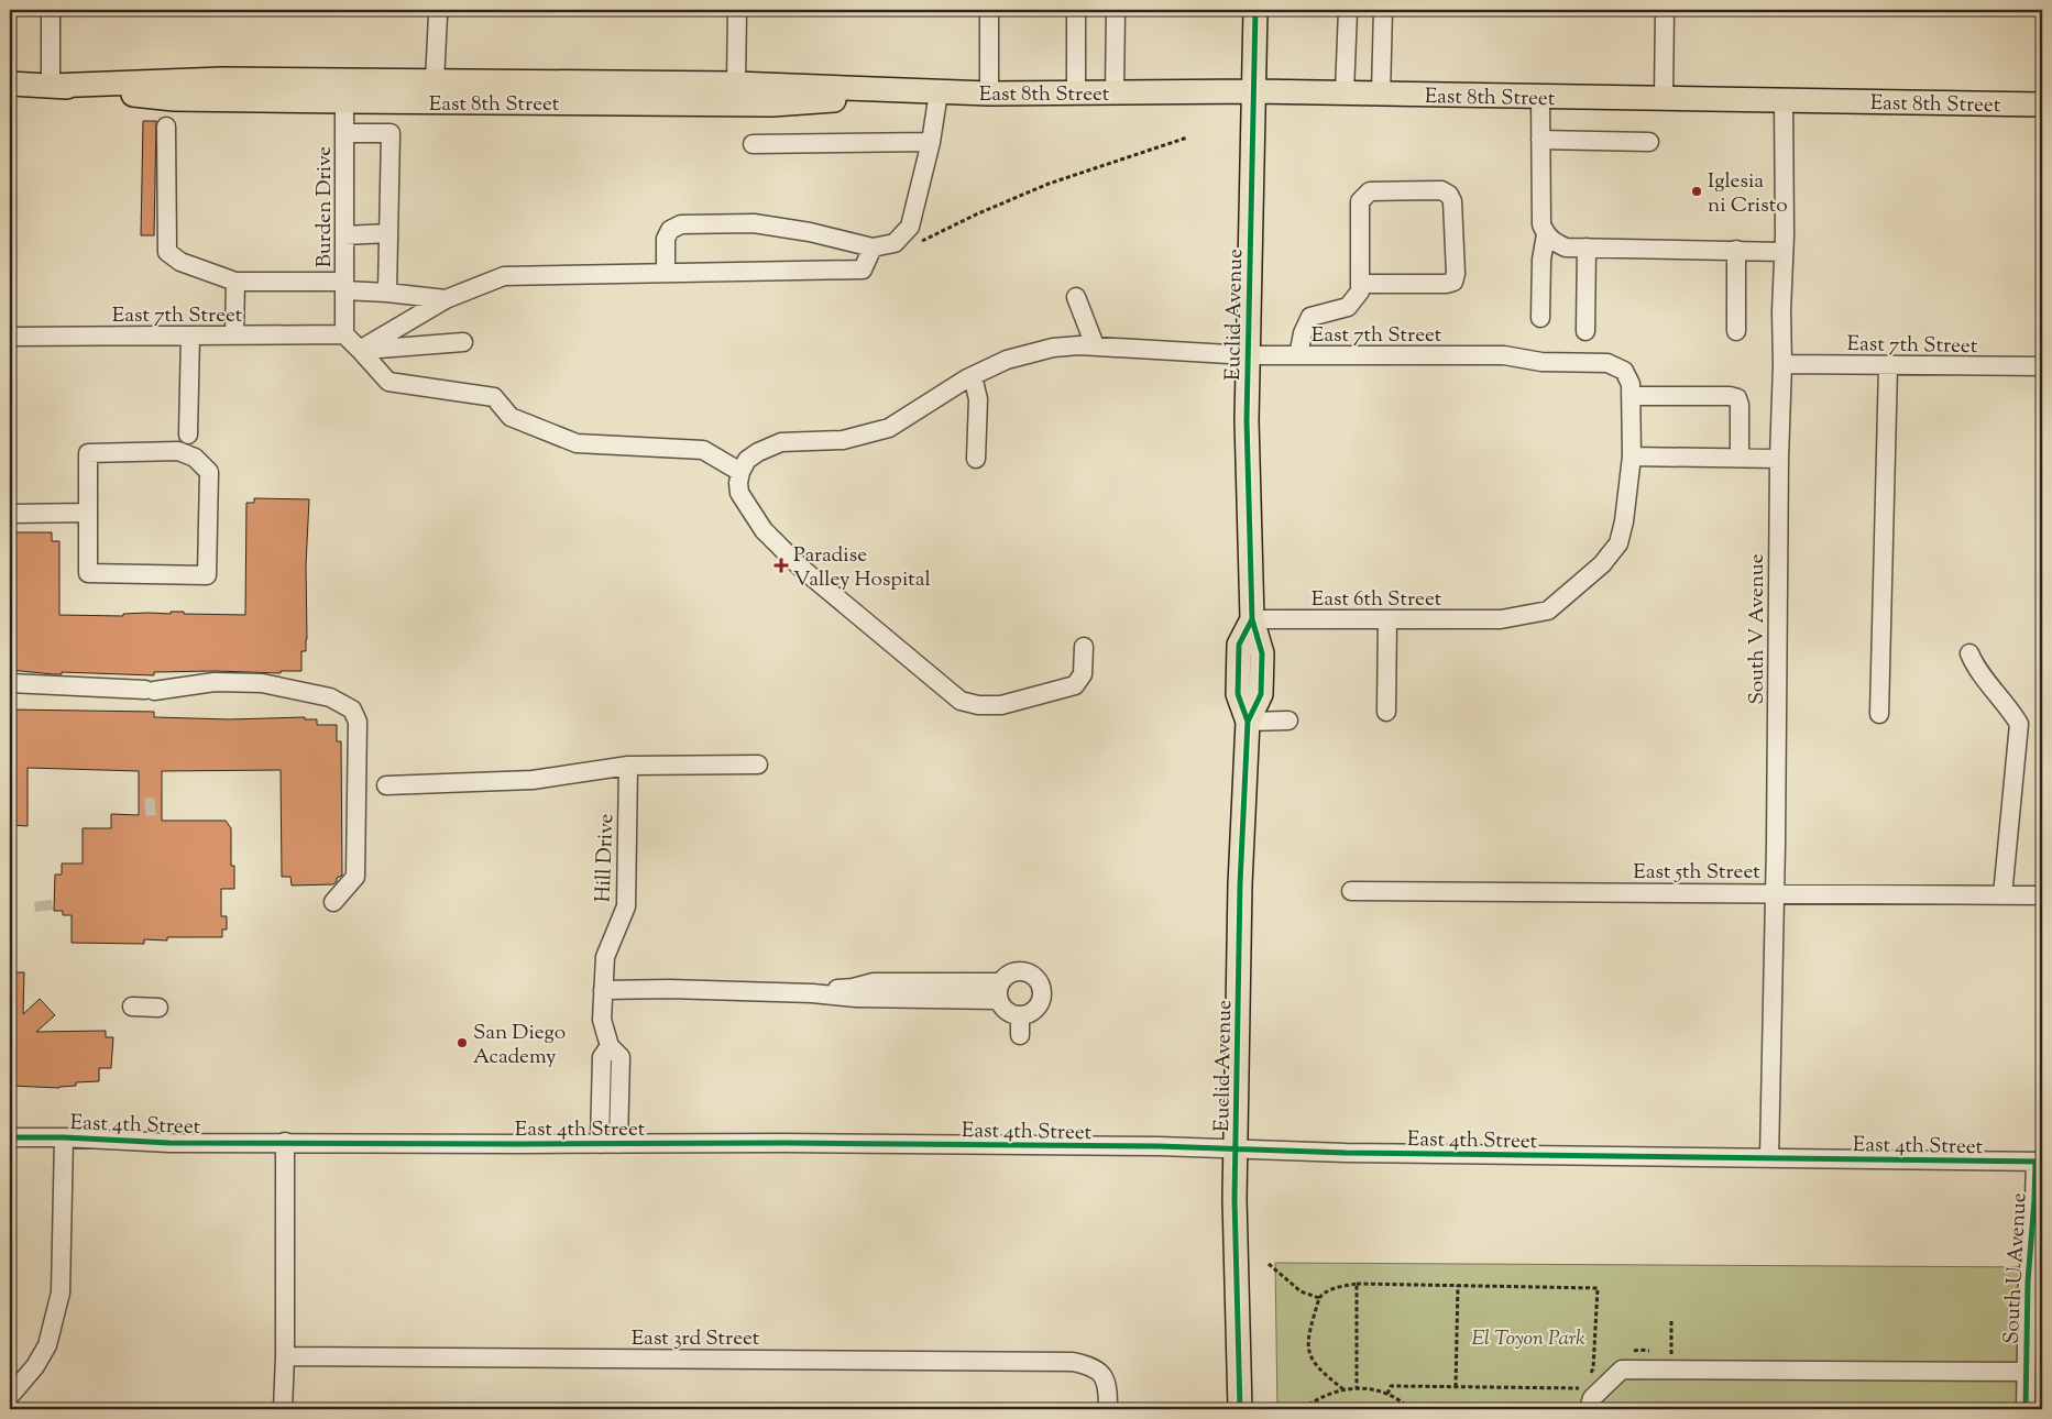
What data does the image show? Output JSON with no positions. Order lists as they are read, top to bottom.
{
  "streets": {
    "main road": ["East 8th Street", "Euclid Avenue"],
    "street": [
      "Burden Drive",
      "East 7th Street",
      "East 6th Street",
      "South V Avenue",
      "Hill Drive",
      "East 5th Street",
      "East 4th Street",
      "South U Avenue",
      "East 3rd Street"
    ]
  },
  "crossings": [
    ["East 8th Street", "Burden Drive"],
    ["East 8th Street", "Euclid Avenue"],
    ["East 8th Street", "South V Avenue"],
    ["Burden Drive", "East 7th Street"],
    ["East 7th Street", "Euclid Avenue"],
    ["East 7th Street", "East 6th Street"],
    ["East 7th Street", "South V Avenue"],
    ["Euclid Avenue", "East 6th Street"],
    ["Euclid Avenue", "East 4th Street"],
    ["South V Avenue", "East 5th Street"],
    ["South V Avenue", "East 4th Street"],
    ["Hill Drive", "East 4th Street"],
    ["East 4th Street", "South U Avenue"]
  ],
  "parks": ["El Toyon Park"],
  "places": {
    "other": ["Iglesia ni Cristo", "San Diego Academy"],
    "health": ["Paradise Valley Hospital"]
  }
}
